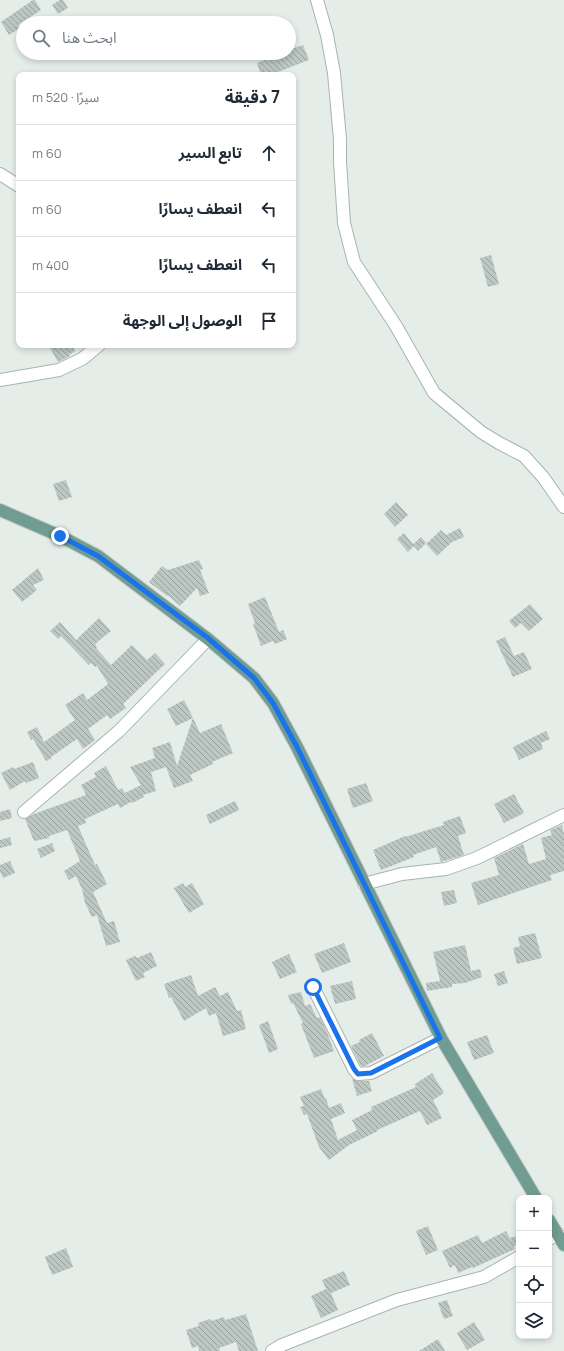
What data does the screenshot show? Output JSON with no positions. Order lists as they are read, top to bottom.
{
  "page": {
    "search": "ابحث هنا",
    "heading": ["7 دقيقة", "سيرًا · 520 m"],
    "list": [
      ["تابع السير", "60 m"],
      ["انعطف يسارًا", "60 m"],
      ["انعطف يسارًا", "400 m"],
      "الوصول إلى الوجهة"
    ],
    "map_buttons": ["+", "−"]
  }
}
